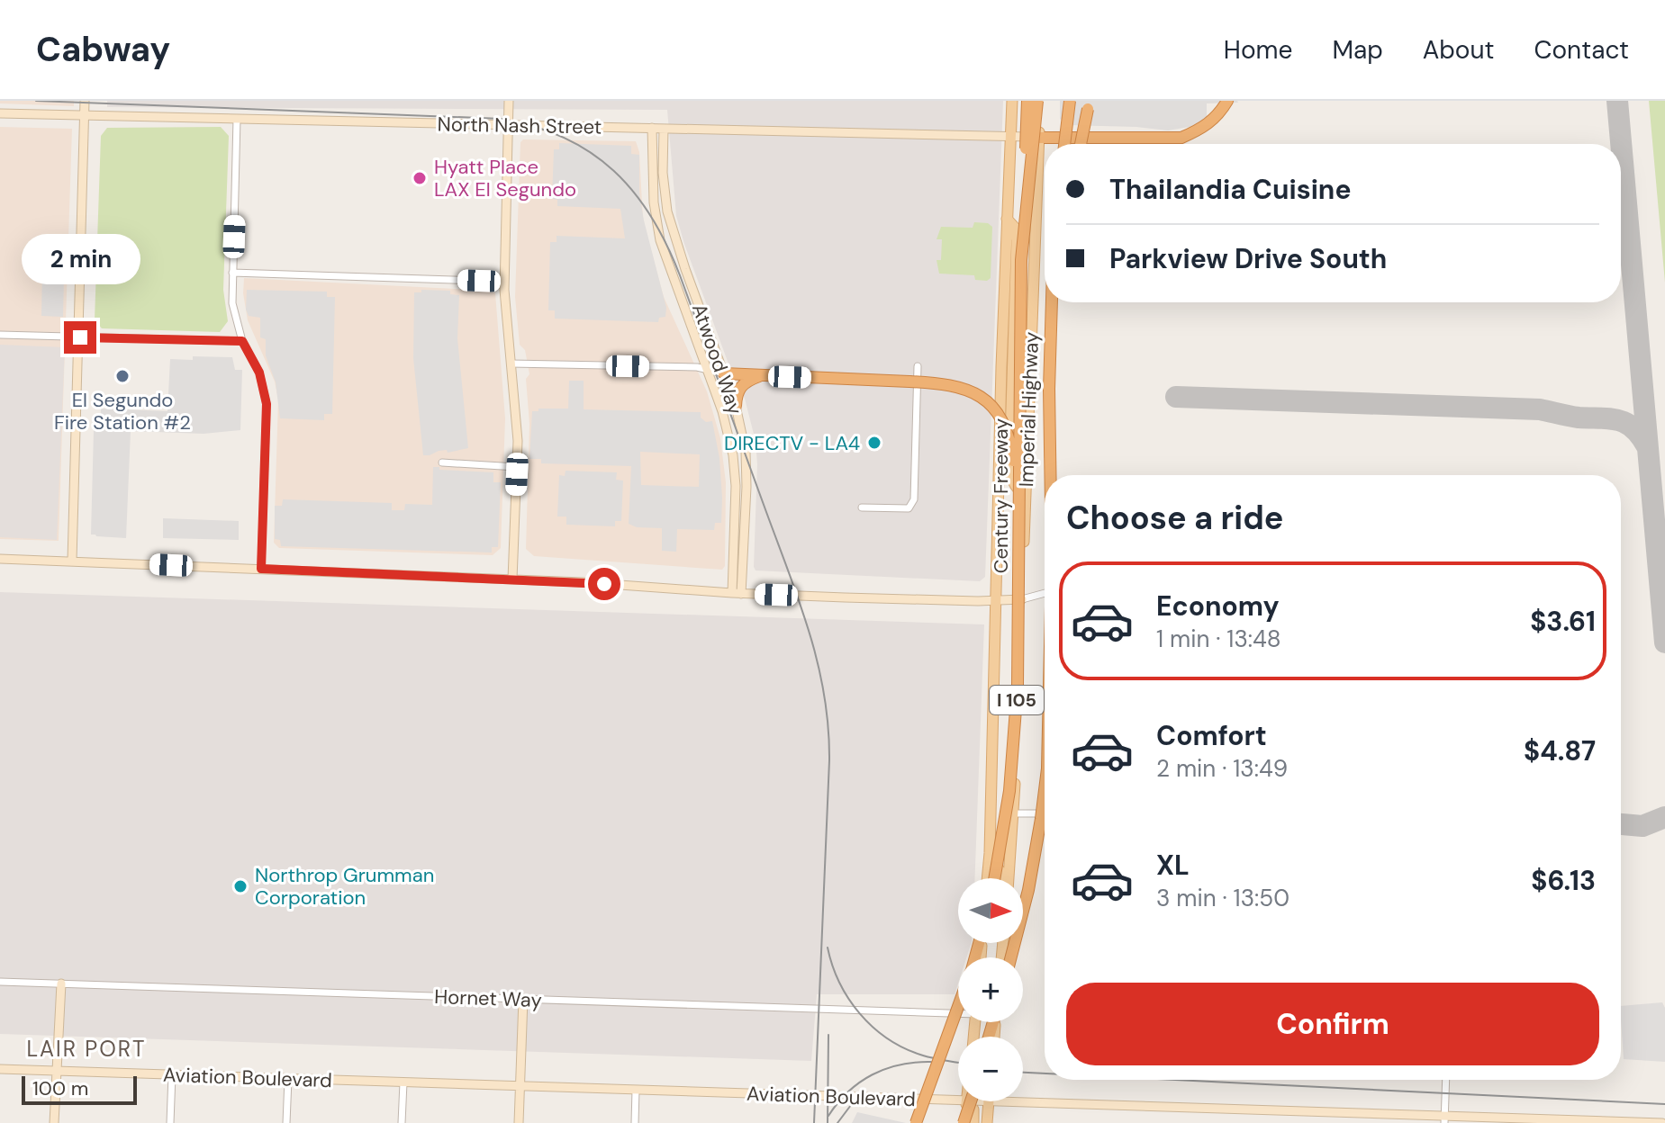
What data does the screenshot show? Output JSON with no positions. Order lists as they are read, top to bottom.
{
  "streets": {
    "highway": ["Century Freeway", "I 105"],
    "main road": ["Imperial Highway"],
    "street": [
      "North Nash Street",
      "Atwood Way",
      "Hornet Way",
      "Aviation Boulevard"
    ]
  },
  "crossings": [
    ["North Nash Street", "Atwood Way"],
    ["North Nash Street", "Imperial Highway"],
    ["Imperial Highway", "Century Freeway"]
  ],
  "districts": ["LAIR PORT"],
  "places": [
    "Hyatt Place LAX El Segundo",
    "El Segundo Fire Station #2",
    "DIRECTV - LA4",
    "Northrop Grumman Corporation"
  ],
  "scale_bar": "100 m",
  "north": "right",
  "page": {
    "header": "Cabway",
    "nav": [
      "Home",
      "Map",
      "About",
      "Contact"
    ],
    "banner": ["Thailandia Cuisine", "Parkview Drive South"],
    "bubble": "2 min",
    "heading": "Choose a ride",
    "list": [
      {
        "name": "Economy",
        "note": "1 min · 13:48",
        "value": "$3.61"
      },
      {
        "name": "Comfort",
        "note": "2 min · 13:49",
        "value": "$4.87"
      },
      {
        "name": "XL",
        "note": "3 min · 13:50",
        "value": "$6.13"
      }
    ],
    "map_buttons": ["+", "−"],
    "buttons": "Confirm",
    "scale": "100 m"
  }
}
